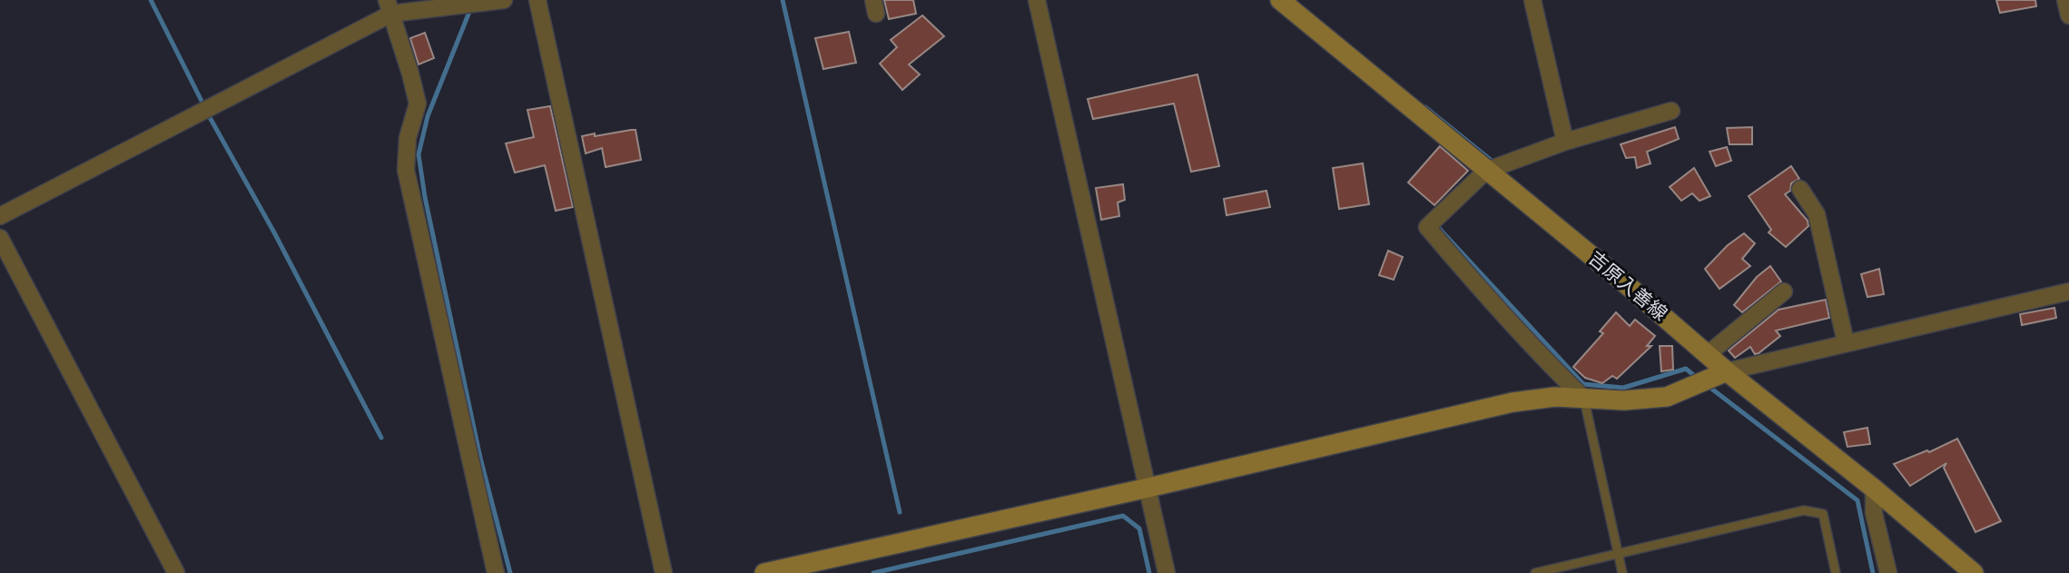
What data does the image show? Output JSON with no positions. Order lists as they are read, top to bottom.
{
  "streets": {
    "street": ["吉原入善線"]
  }
}
